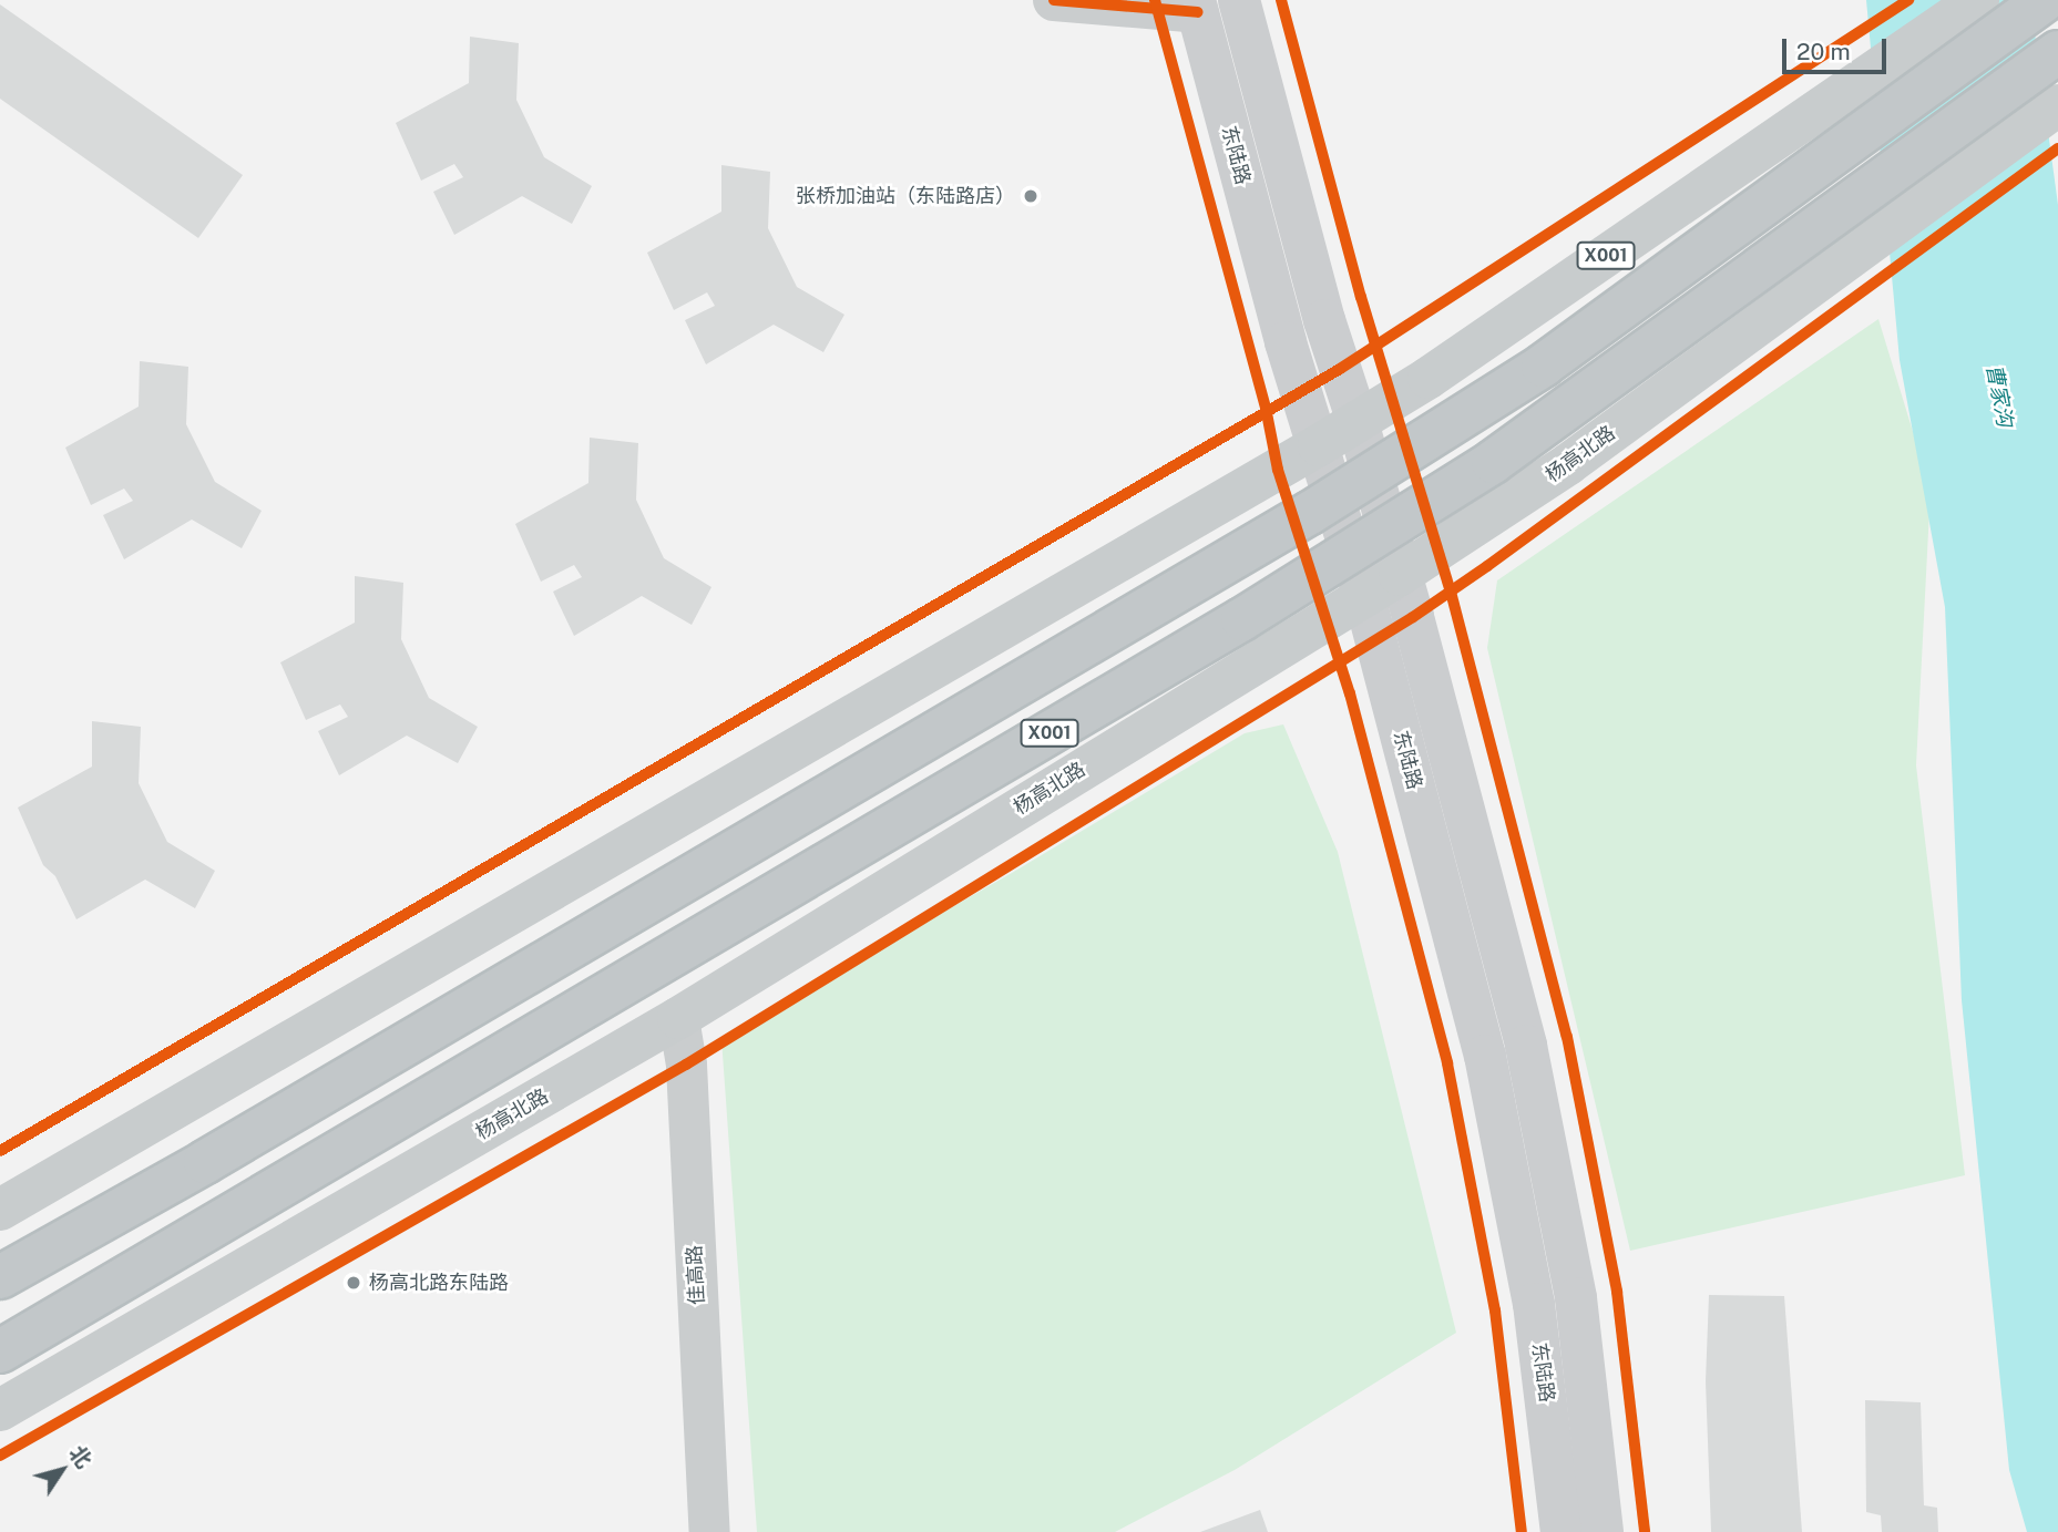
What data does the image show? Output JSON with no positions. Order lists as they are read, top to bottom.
{
  "streets": {
    "highway": ["X001"],
    "main road": ["东陆路", "杨高北路"],
    "street": ["佳高路"]
  },
  "crossings": [
    ["东陆路", "X001"],
    ["东陆路", "杨高北路"],
    ["杨高北路", "佳高路"]
  ],
  "water": ["曹家沟"],
  "places": ["张桥加油站（东陆路店）", "杨高北路东陆路"],
  "scale_bar": "20 m",
  "north": "top right"
}
